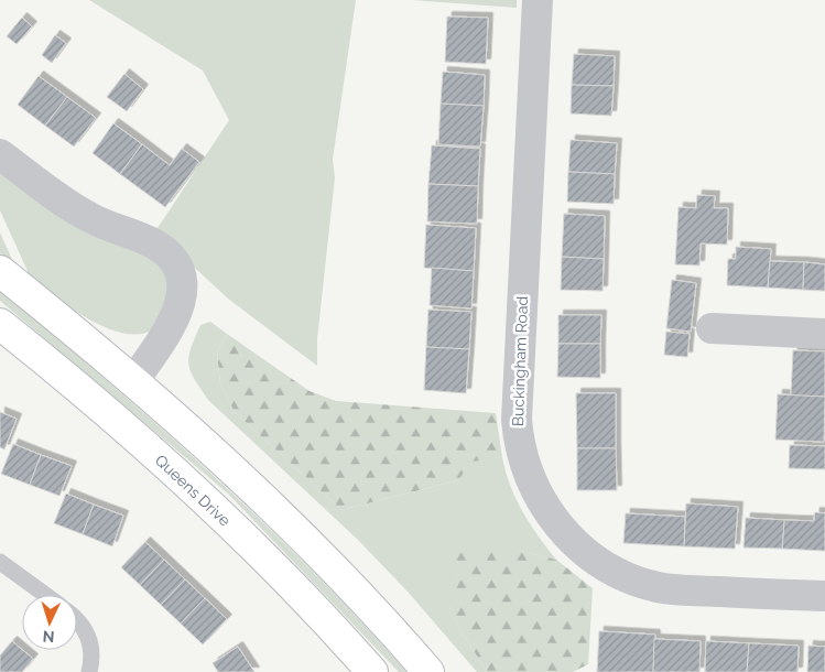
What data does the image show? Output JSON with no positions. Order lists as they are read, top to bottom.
{
  "streets": {
    "main road": ["Queens Drive"],
    "street": ["Buckingham Road"]
  },
  "north": "bottom"
}
